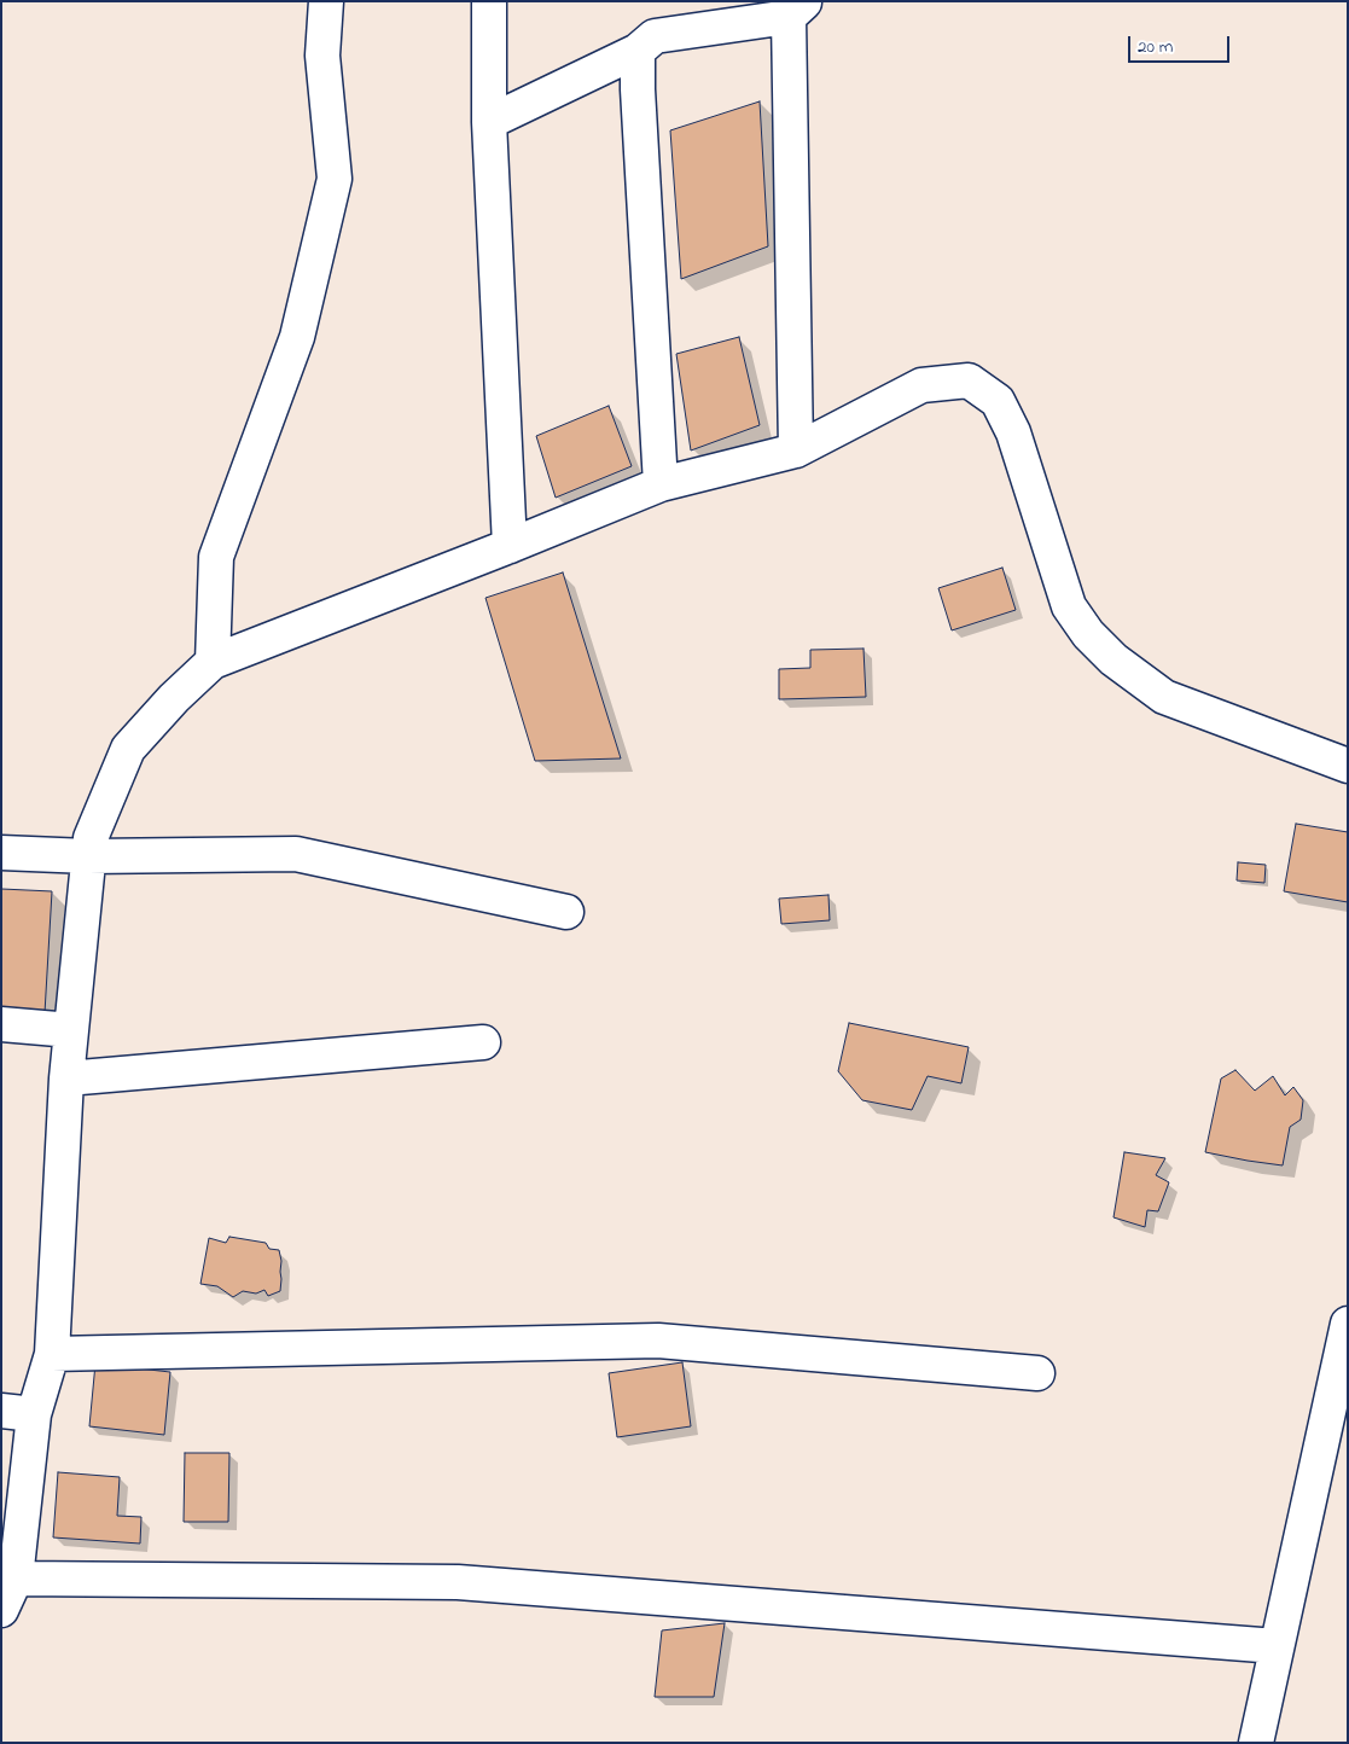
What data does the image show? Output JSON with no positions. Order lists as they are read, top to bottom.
{
  "scale_bar": "20 m"
}
